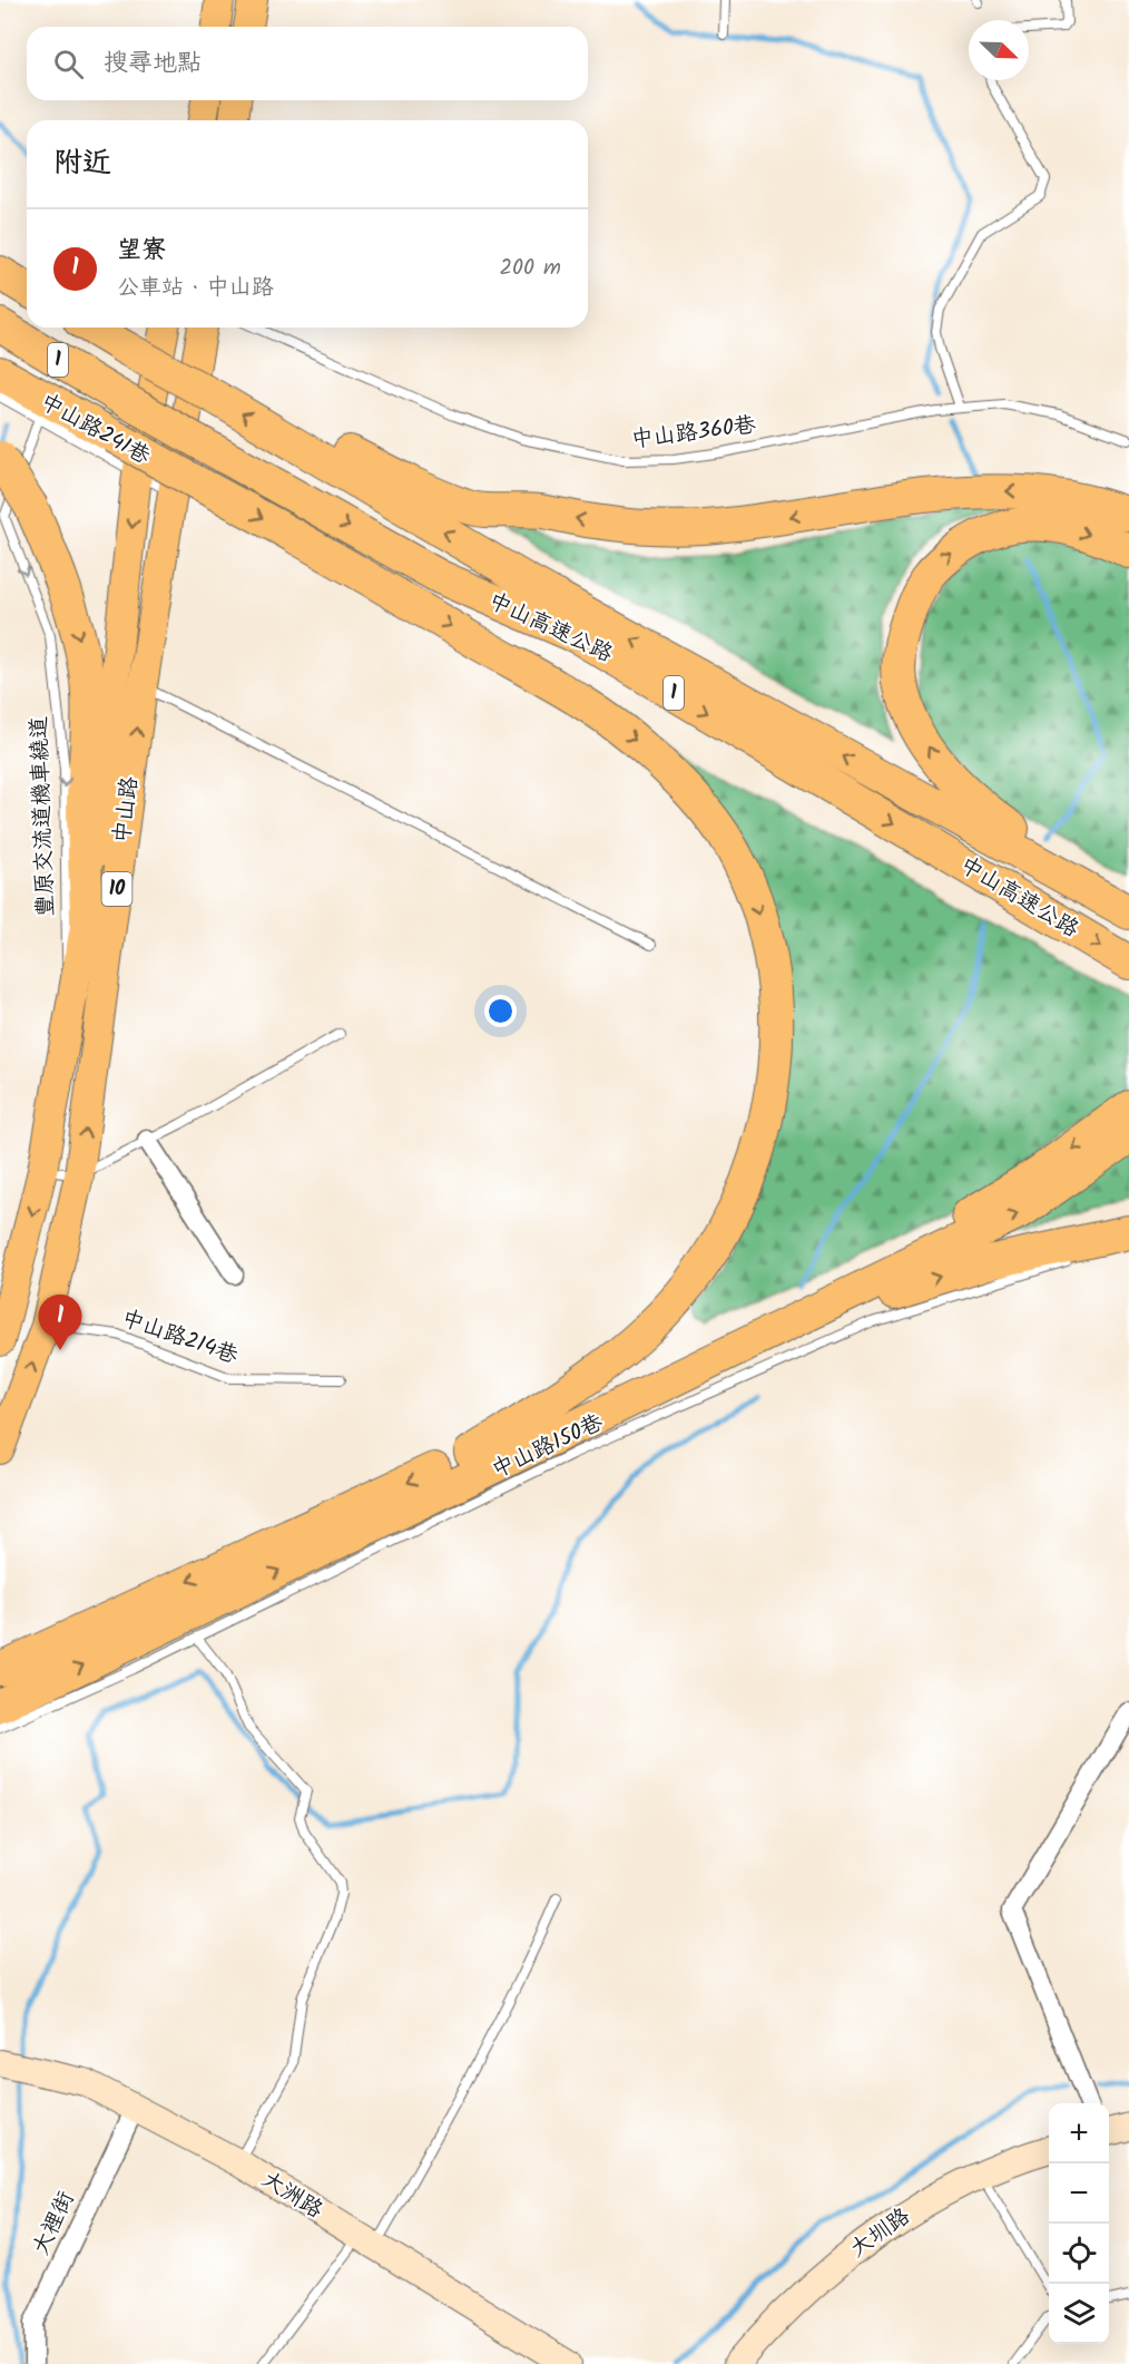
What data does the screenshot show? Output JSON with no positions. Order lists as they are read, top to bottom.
{
  "streets": {
    "highway": ["1", "中山高速公路"],
    "main road": ["中山路", "10"],
    "street": ["大洲路", "大裡街", "大圳路"],
    "lane": [
      "中山路241巷",
      "中山路360巷",
      "豐原交流道機車繞道",
      "中山路214巷",
      "中山路150巷"
    ]
  },
  "crossings": [
    ["中山路241巷", "中山路"],
    ["中山路241巷", "豐原交流道機車繞道"],
    ["中山路", "豐原交流道機車繞道"],
    ["中山路", "中山路214巷"],
    ["大洲路", "大裡街"]
  ],
  "one_way": ["豐原交流道機車繞道"],
  "north": "bottom right",
  "page": {
    "search": "搜尋地點",
    "heading": "附近",
    "list": [
      {
        "mark": "1",
        "name": "望寮",
        "note": "公車站 · 中山路",
        "value": "200 m"
      }
    ],
    "pins": "1",
    "map_buttons": ["+", "−"]
  }
}
